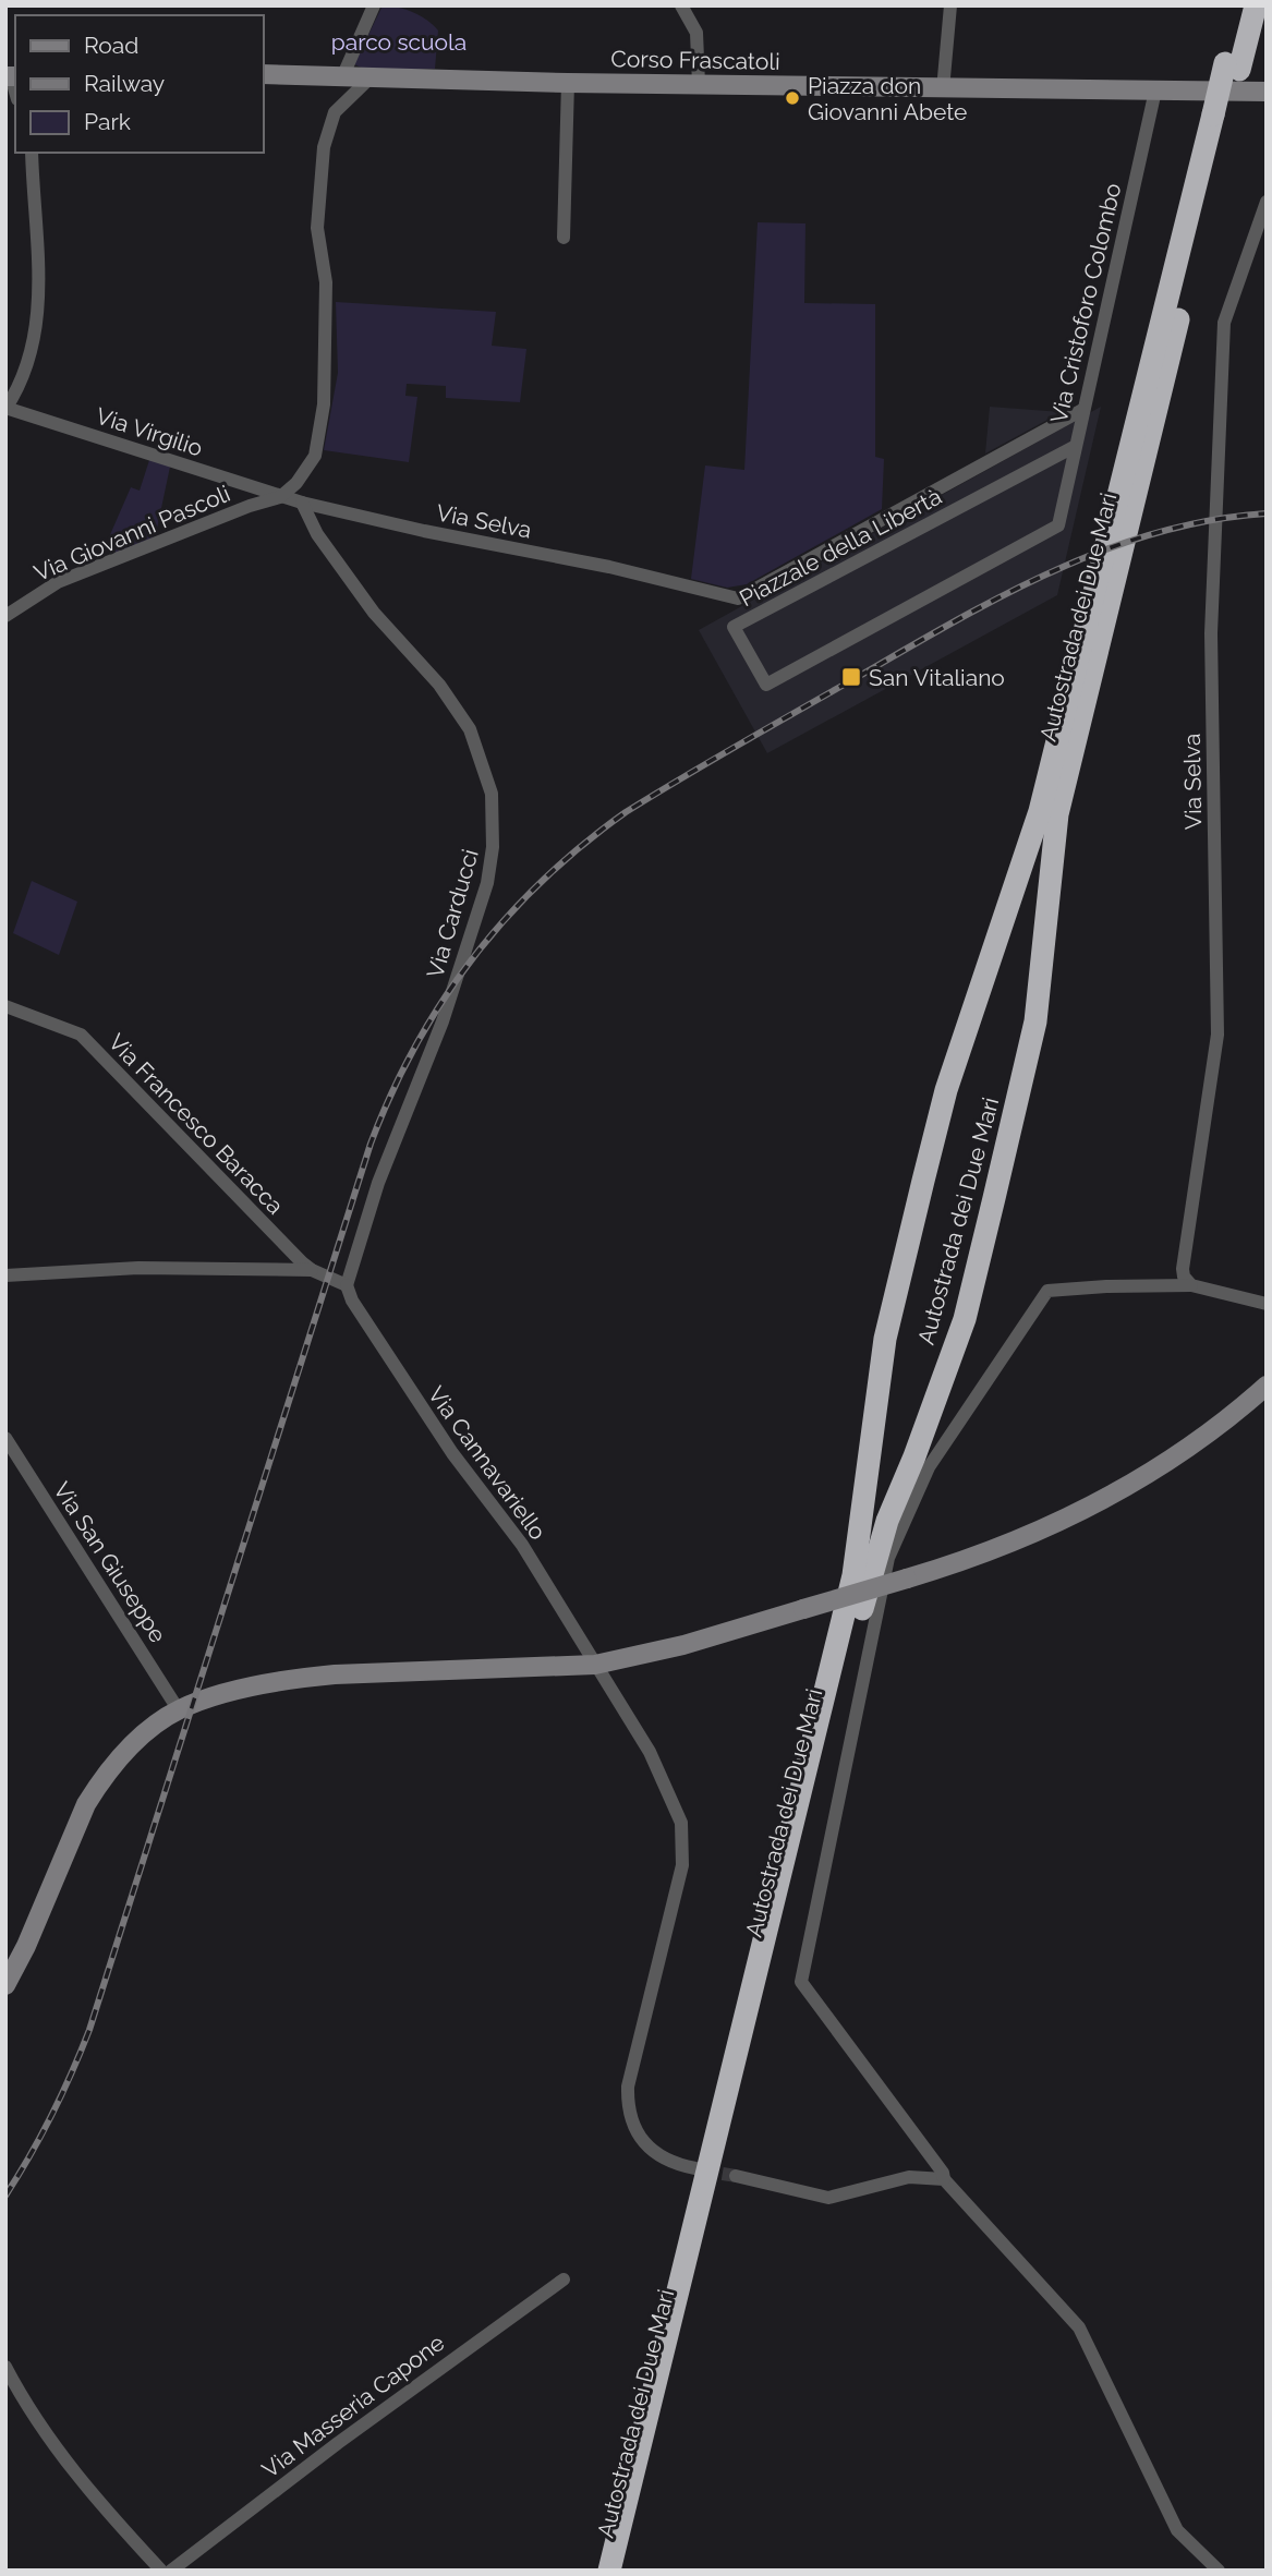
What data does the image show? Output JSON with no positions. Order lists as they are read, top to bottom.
{
  "streets": {
    "highway": ["Autostrada dei Due Mari"],
    "street": [
      "Corso Frascatoli",
      "Via Cristoforo Colombo",
      "Via Virgilio",
      "Via Selva",
      "Via Giovanni Pascoli",
      "Piazzale della Libertà",
      "Via Carducci",
      "Via Francesco Baracca",
      "Via Cannavariello",
      "Via San Giuseppe",
      "Via Masseria Capone"
    ]
  },
  "crossings": [
    ["Corso Frascatoli", "Via Cristoforo Colombo"],
    ["Via Cristoforo Colombo", "Via Selva"],
    ["Via Cristoforo Colombo", "Piazzale della Libertà"],
    ["Via Virgilio", "Via Selva"],
    ["Via Virgilio", "Via Giovanni Pascoli"],
    ["Via Selva", "Via Giovanni Pascoli"],
    ["Via Selva", "Via Carducci"],
    ["Via Carducci", "Via Francesco Baracca"],
    ["Via Carducci", "Via Cannavariello"],
    ["Via Francesco Baracca", "Via Cannavariello"]
  ],
  "parks": ["parco scuola"],
  "places": {
    "other": ["Piazza don Giovanni Abete"],
    "transit": ["San Vitaliano"]
  },
  "legend": ["Road", "Railway", "Park"]
}
